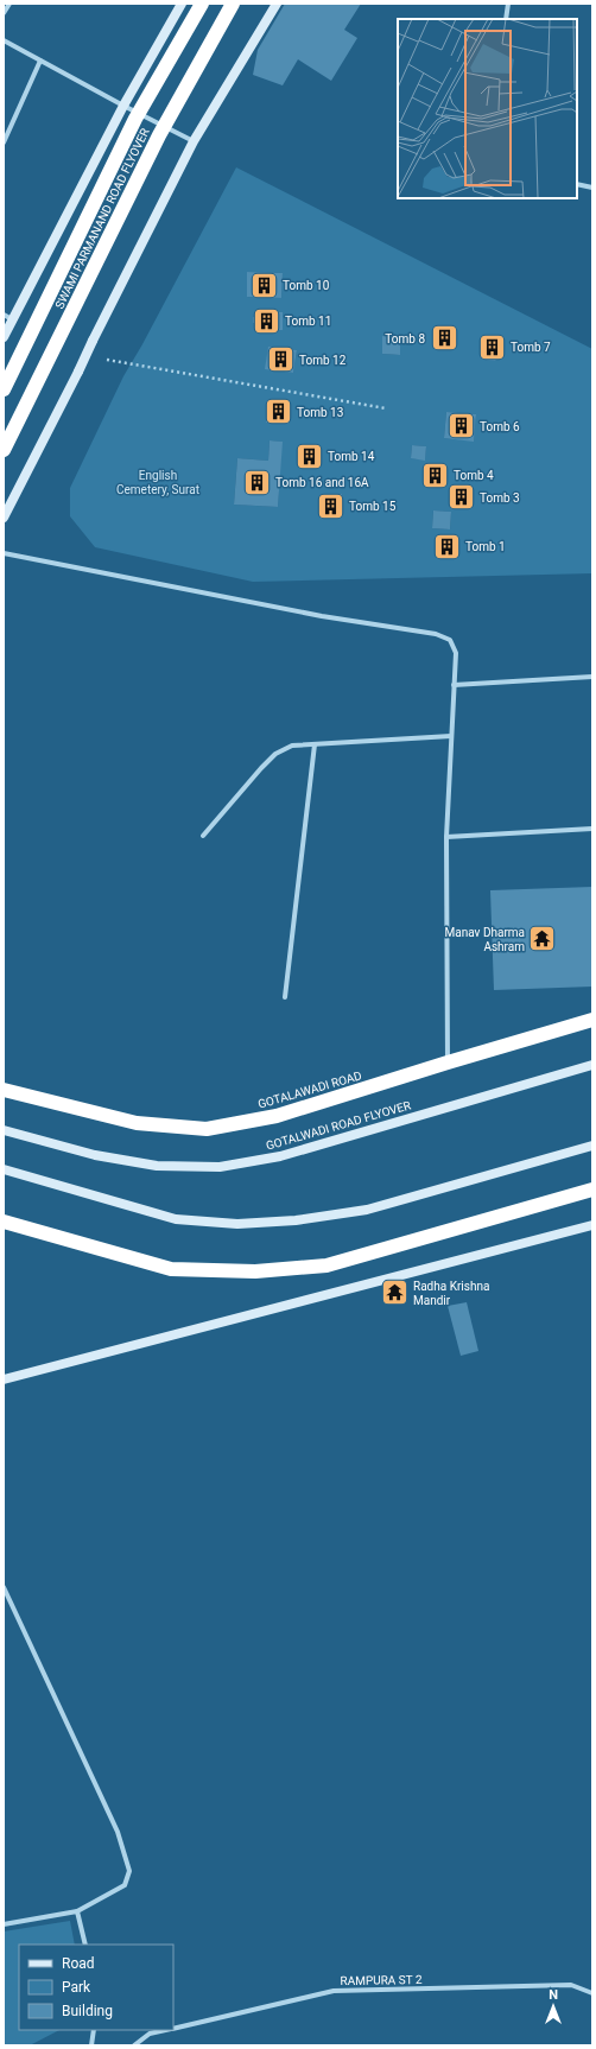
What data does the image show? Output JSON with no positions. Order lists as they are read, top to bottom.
{
  "streets": {
    "highway": ["SWAMI PARMANAND ROAD FLYOVER", "GOTALAWADI ROAD"],
    "street": ["GOTALWADI ROAD FLYOVER", "RAMPURA ST 2"]
  },
  "parks": ["English Cemetery, Surat"],
  "places": {
    "building": [
      "Tomb 10",
      "Tomb 11",
      "Tomb 8",
      "Tomb 7",
      "Tomb 12",
      "Tomb 13",
      "Tomb 6",
      "Tomb 14",
      "Tomb 4",
      "Tomb 16 and 16A",
      "Tomb 3",
      "Tomb 15",
      "Tomb 1"
    ],
    "temple": ["Manav Dharma Ashram", "Radha Krishna Mandir"]
  },
  "legend": ["Road", "Park", "Building"],
  "north": "top"
}
